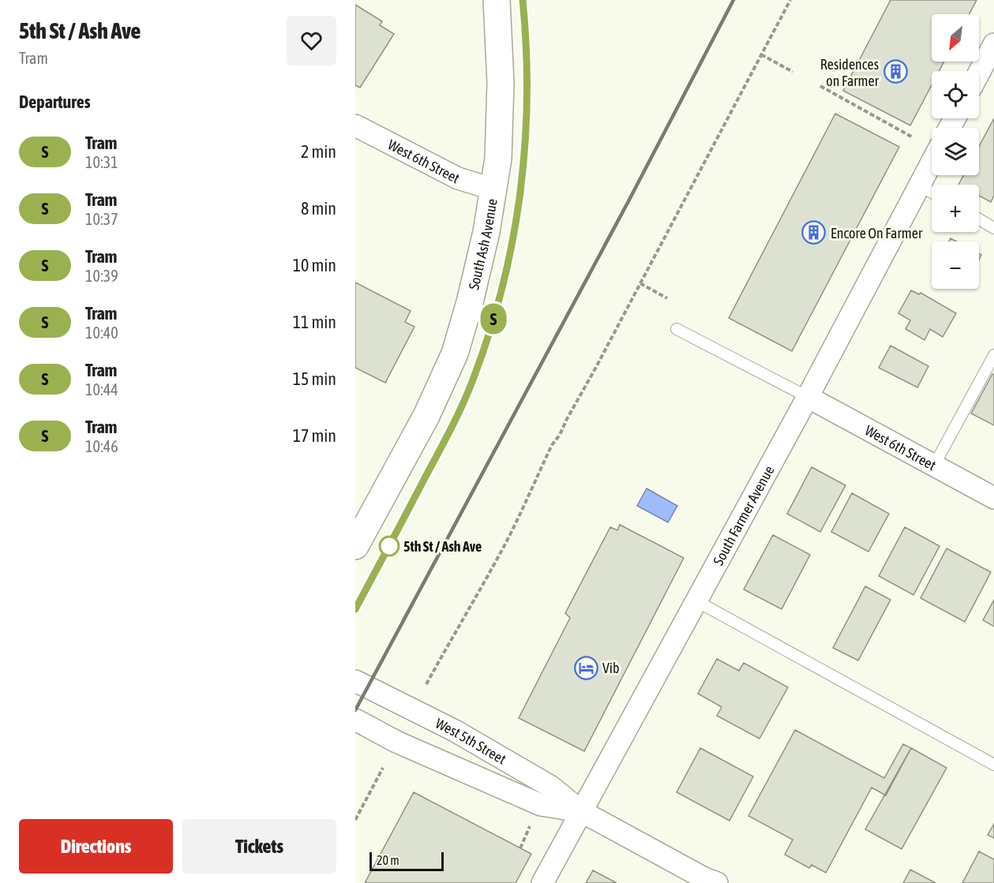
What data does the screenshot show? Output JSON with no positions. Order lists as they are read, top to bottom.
{
  "streets": {
    "street": [
      "West 6th Street",
      "South Ash Avenue",
      "South Farmer Avenue",
      "West 5th Street"
    ]
  },
  "crossings": [
    ["West 6th Street", "South Ash Avenue"],
    ["West 6th Street", "South Farmer Avenue"],
    ["South Farmer Avenue", "West 5th Street"]
  ],
  "places": {
    "building": ["Residences on Farmer", "Encore On Farmer"],
    "other": ["5th St / Ash Ave"],
    "hotel": ["Vib"]
  },
  "lines": ["tram line S"],
  "scale_bar": "20 m",
  "north": "bottom left",
  "page": {
    "heading": [
      ["5th St / Ash Ave", "Tram"],
      "Departures"
    ],
    "on_map": "S",
    "map_buttons": ["+", "−"],
    "list": [
      {
        "mark": "S",
        "name": "Tram",
        "note": "10:31",
        "value": "2 min"
      },
      {
        "mark": "S",
        "name": "Tram",
        "note": "10:37",
        "value": "8 min"
      },
      {
        "mark": "S",
        "name": "Tram",
        "note": "10:39",
        "value": "10 min"
      },
      {
        "mark": "S",
        "name": "Tram",
        "note": "10:40",
        "value": "11 min"
      },
      {
        "mark": "S",
        "name": "Tram",
        "note": "10:44",
        "value": "15 min"
      },
      {
        "mark": "S",
        "name": "Tram",
        "note": "10:46",
        "value": "17 min"
      }
    ],
    "buttons": ["Directions", "Tickets"],
    "scale": "20 m"
  }
}
